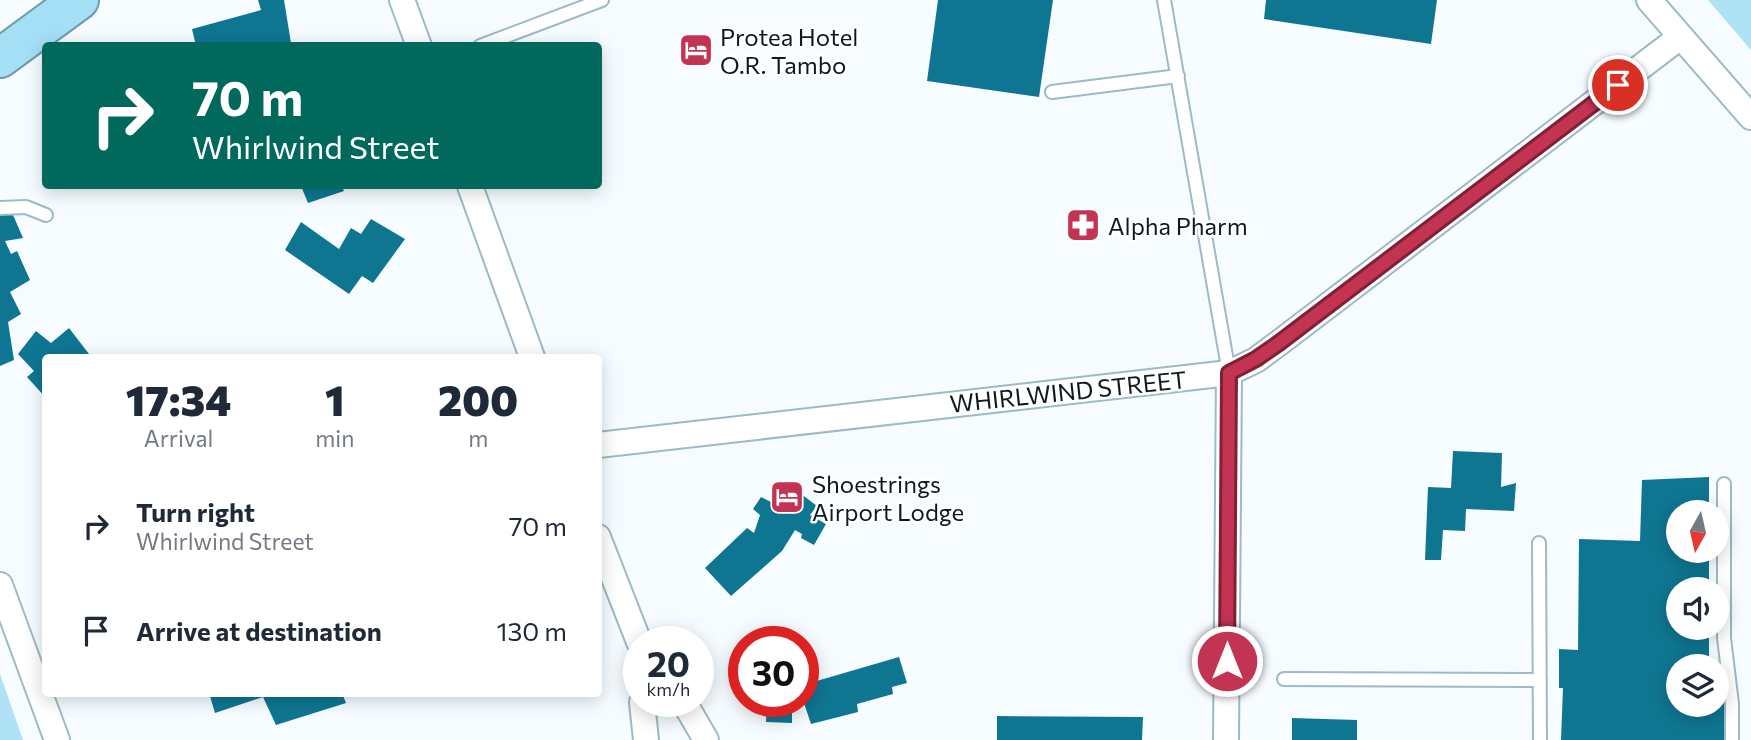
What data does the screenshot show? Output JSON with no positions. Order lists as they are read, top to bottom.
{
  "streets": {
    "street": ["WHIRLWIND STREET"]
  },
  "places": {
    "hotel": ["Protea Hotel O.R. Tambo", "Shoestrings Airport Lodge"],
    "pharmacy": ["Alpha Pharm"]
  },
  "north": "bottom",
  "page": {
    "turn": ["70 m", "Whirlwind Street"],
    "eta": [
      "17:34",
      "Arrival",
      "1",
      "min",
      "200",
      "m"
    ],
    "list": [
      {
        "name": "Turn right",
        "note": "Whirlwind Street",
        "value": "70 m"
      },
      {
        "name": "Arrive at destination",
        "value": "130 m"
      }
    ],
    "speed": "20 km/h",
    "limit": "30"
  }
}
